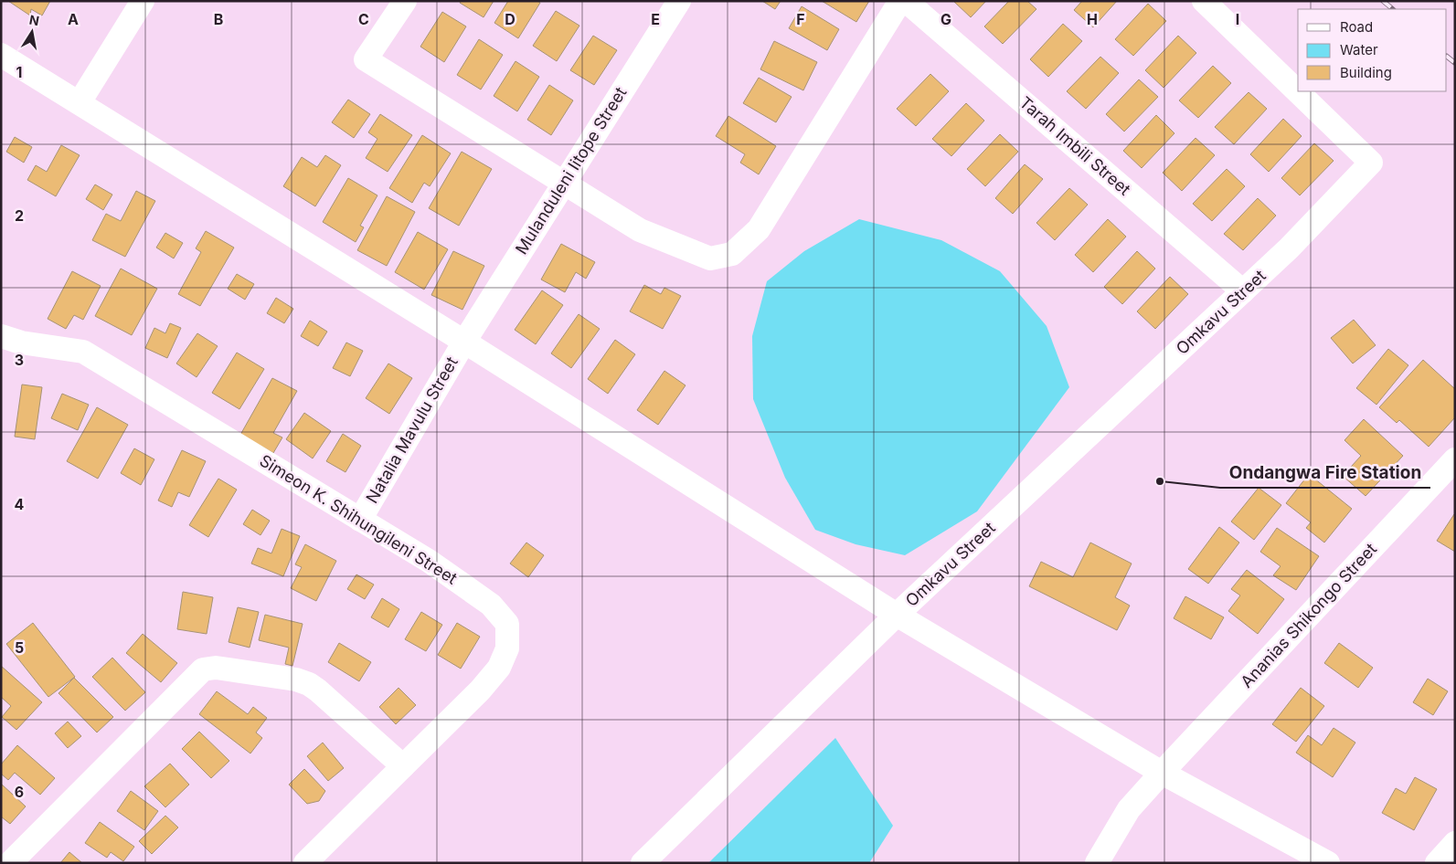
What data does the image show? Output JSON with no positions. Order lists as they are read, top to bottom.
{
  "streets": {
    "street": [
      "Tarah Imbili Street",
      "Mulanduleni Iitope Street",
      "Omkavu Street",
      "Natalia Mavulu Street",
      "Simeon K. Shihungileni Street",
      "Ananias Shikongo Street"
    ]
  },
  "crossings": [
    ["Tarah Imbili Street", "Omkavu Street"],
    ["Mulanduleni Iitope Street", "Natalia Mavulu Street"],
    ["Natalia Mavulu Street", "Simeon K. Shihungileni Street"]
  ],
  "places": ["Ondangwa Fire Station"],
  "legend": ["Road", "Water", "Building"],
  "north": "top",
  "grid": {
    "columns": [
      "A",
      "B",
      "C",
      "D",
      "E",
      "F",
      "G",
      "H",
      "I"
    ],
    "rows": [
      "1",
      "2",
      "3",
      "4",
      "5",
      "6"
    ]
  }
}
